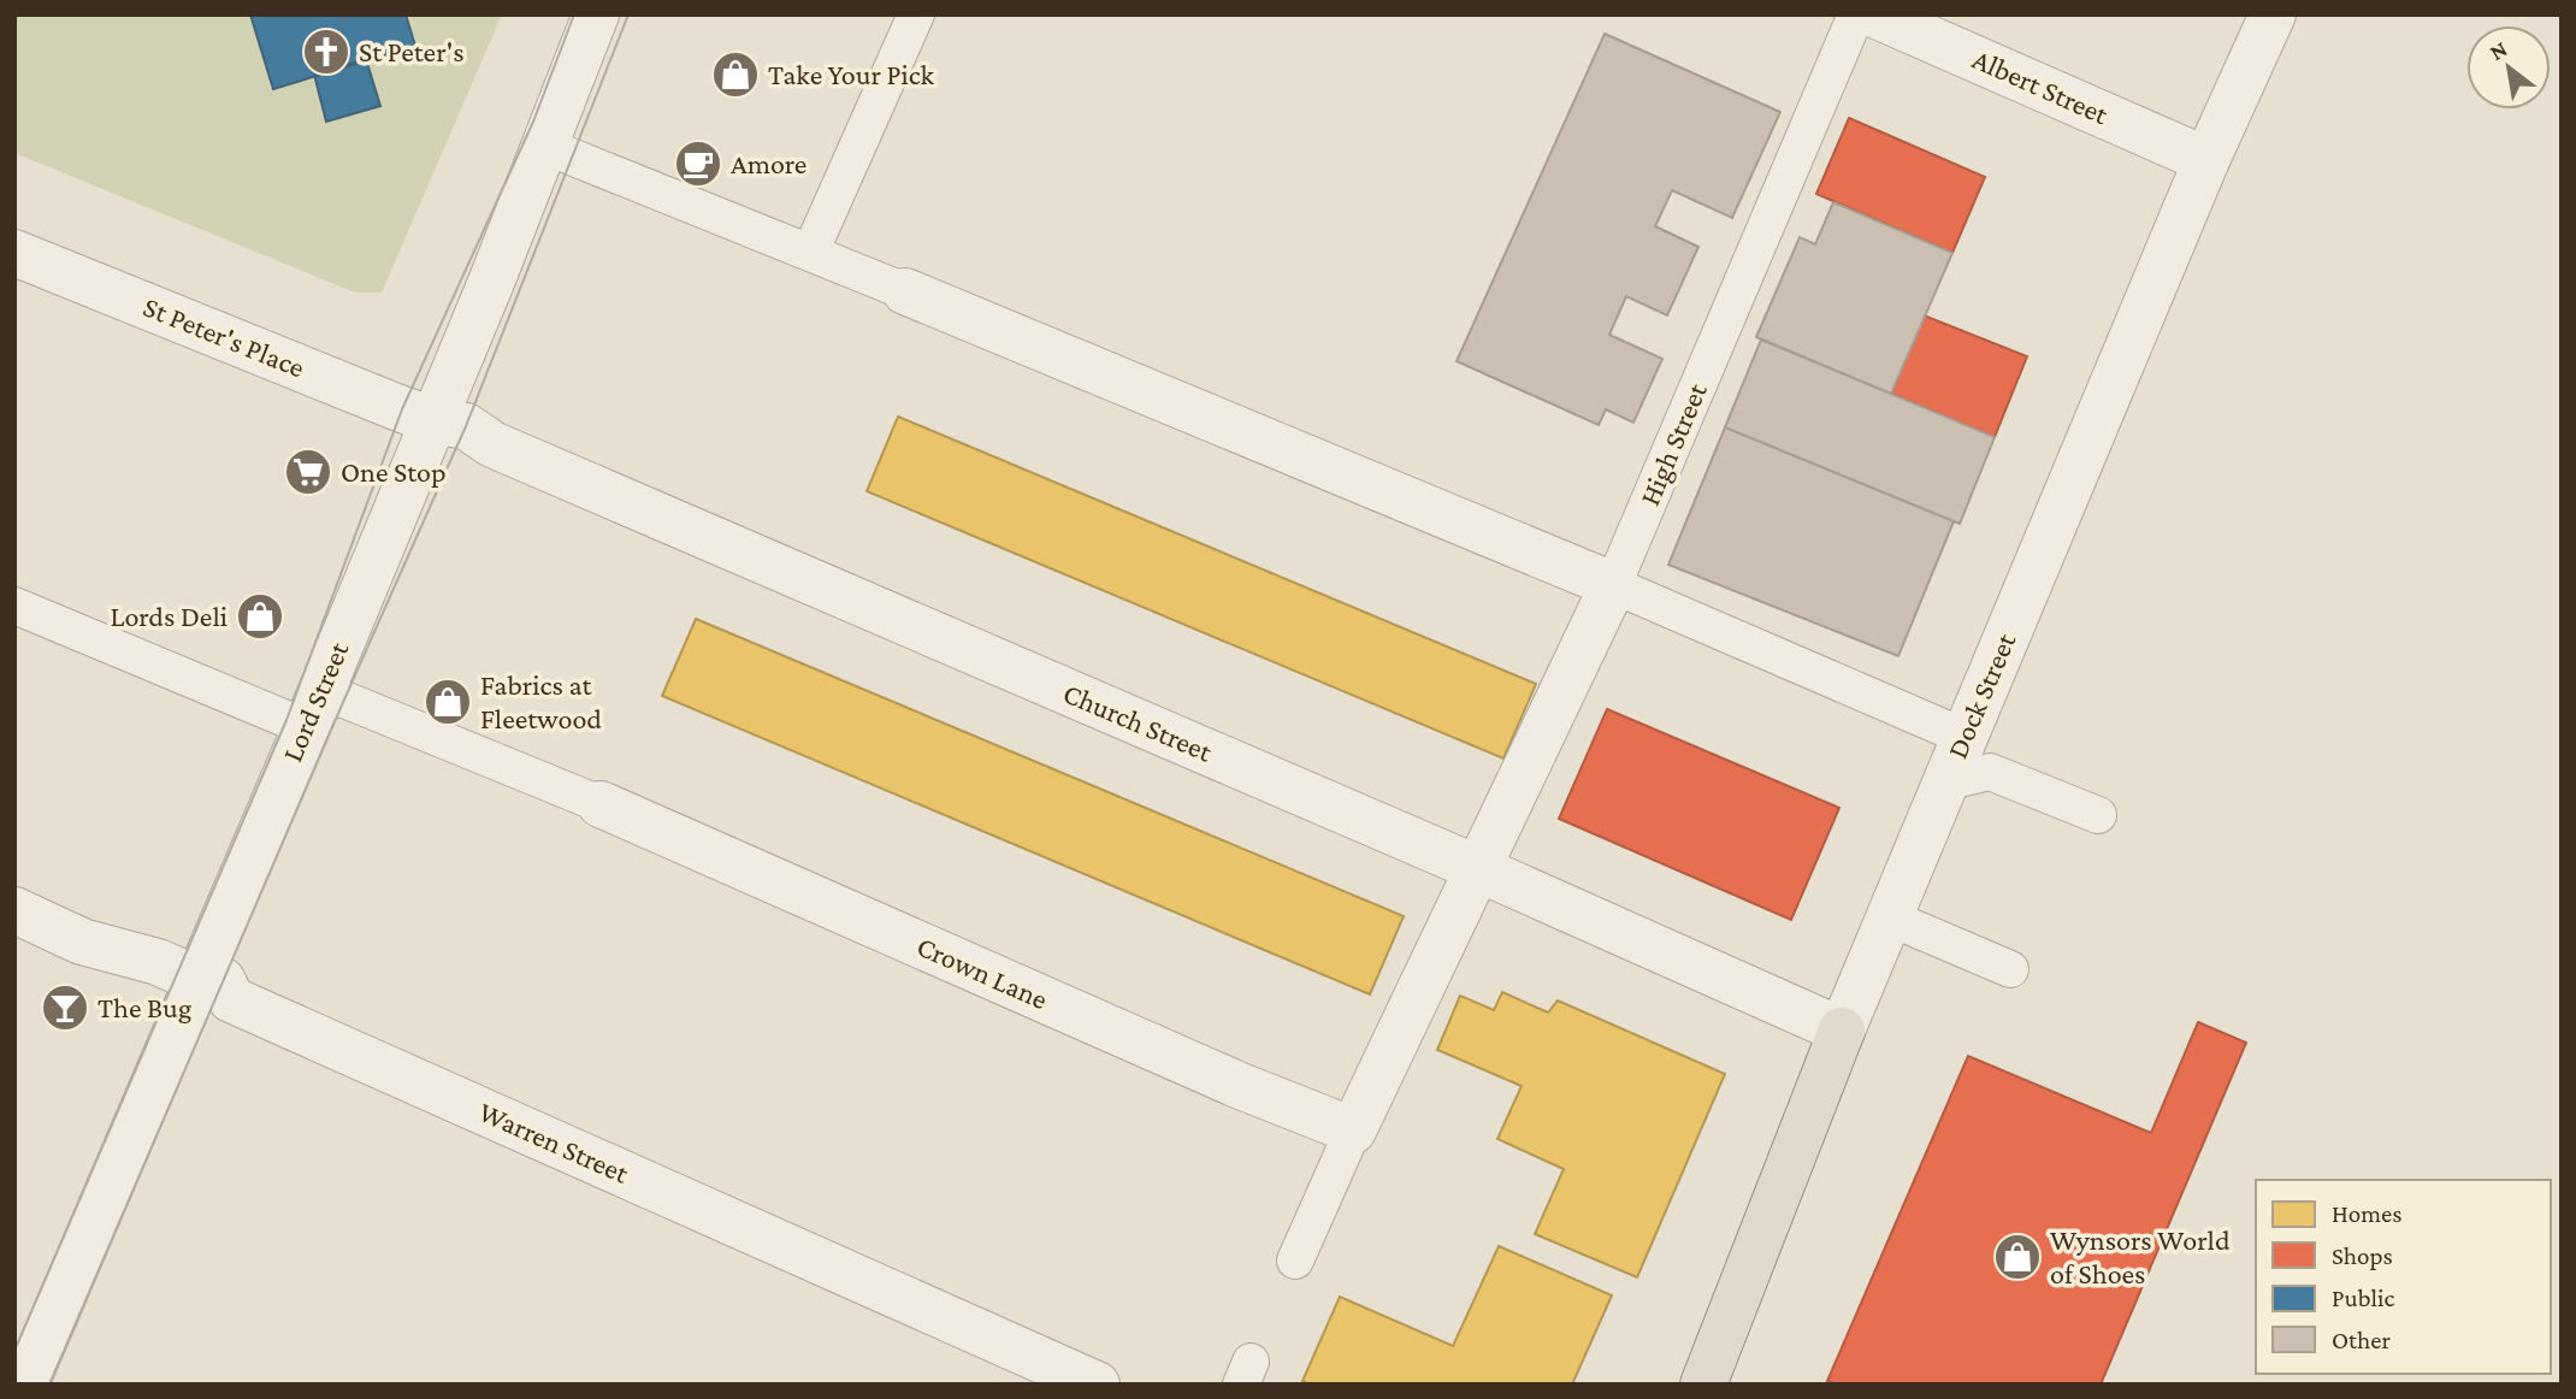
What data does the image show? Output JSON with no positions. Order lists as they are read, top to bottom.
{
  "streets": {
    "highway": ["Dock Street"],
    "street": [
      "Albert Street",
      "St Peter's Place",
      "High Street",
      "Lord Street",
      "Church Street",
      "Crown Lane",
      "Warren Street"
    ]
  },
  "crossings": [
    ["Albert Street", "Dock Street"],
    ["St Peter's Place", "Lord Street"],
    ["St Peter's Place", "Church Street"],
    ["High Street", "Church Street"],
    ["Dock Street", "Church Street"],
    ["Lord Street", "Church Street"],
    ["Lord Street", "Crown Lane"],
    ["Lord Street", "Warren Street"]
  ],
  "places": {
    "church": ["St Peter's"],
    "shop": [
      "Take Your Pick",
      "Lords Deli",
      "Fabrics at Fleetwood",
      "Wynsors World of Shoes"
    ],
    "cafe": ["Amore"],
    "supermarket": ["One Stop"],
    "bar": ["The Bug"]
  },
  "legend": [
    "Homes",
    "Shops",
    "Public",
    "Other"
  ],
  "north": "top left"
}
